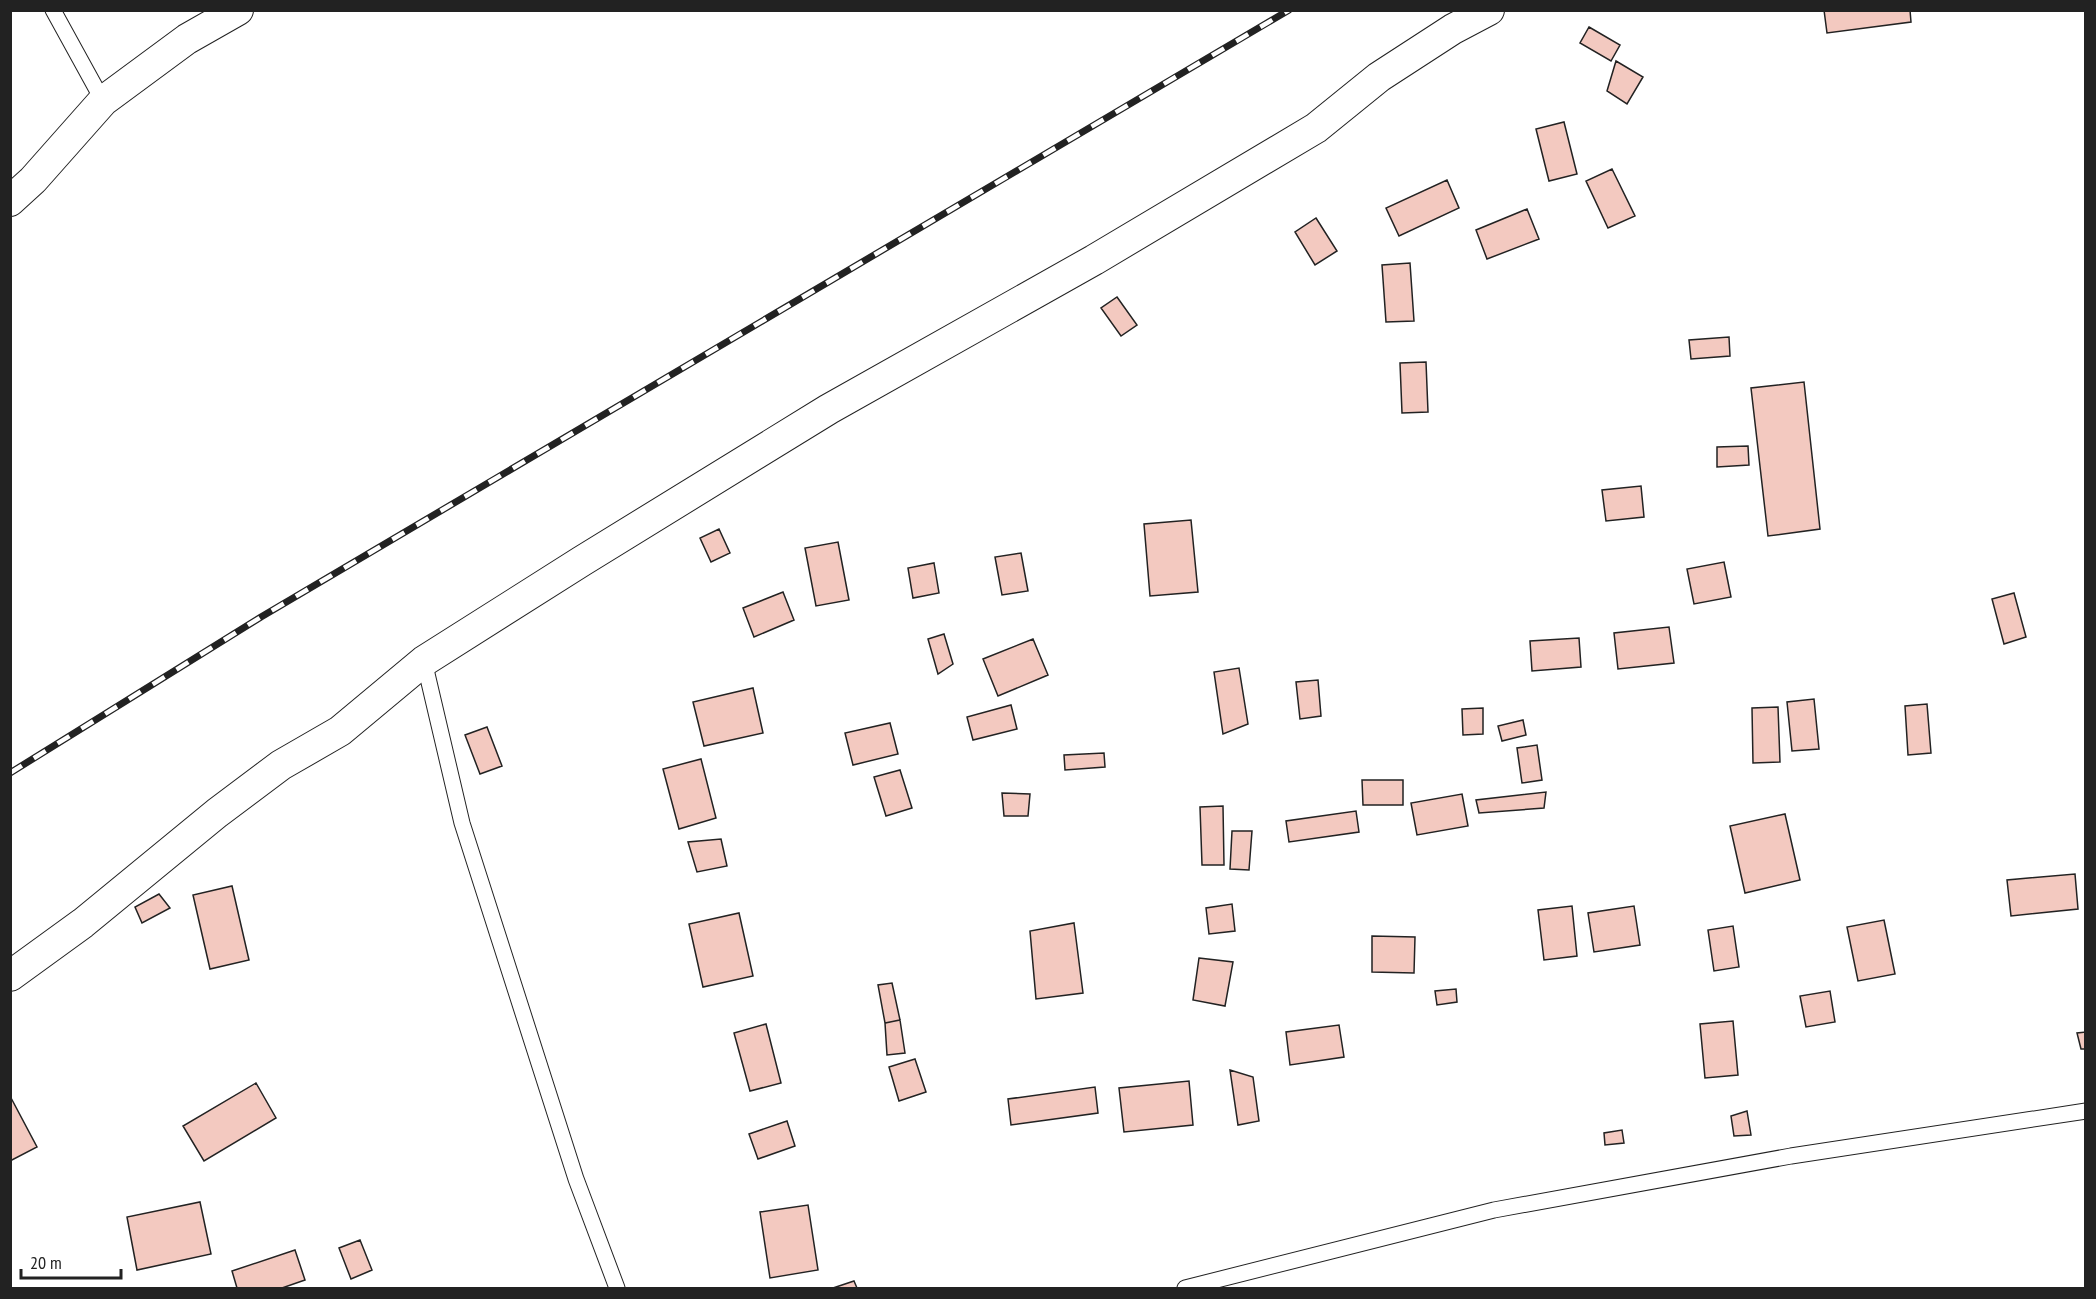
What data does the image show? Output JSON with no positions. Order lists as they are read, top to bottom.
{
  "scale_bar": "20 m"
}
